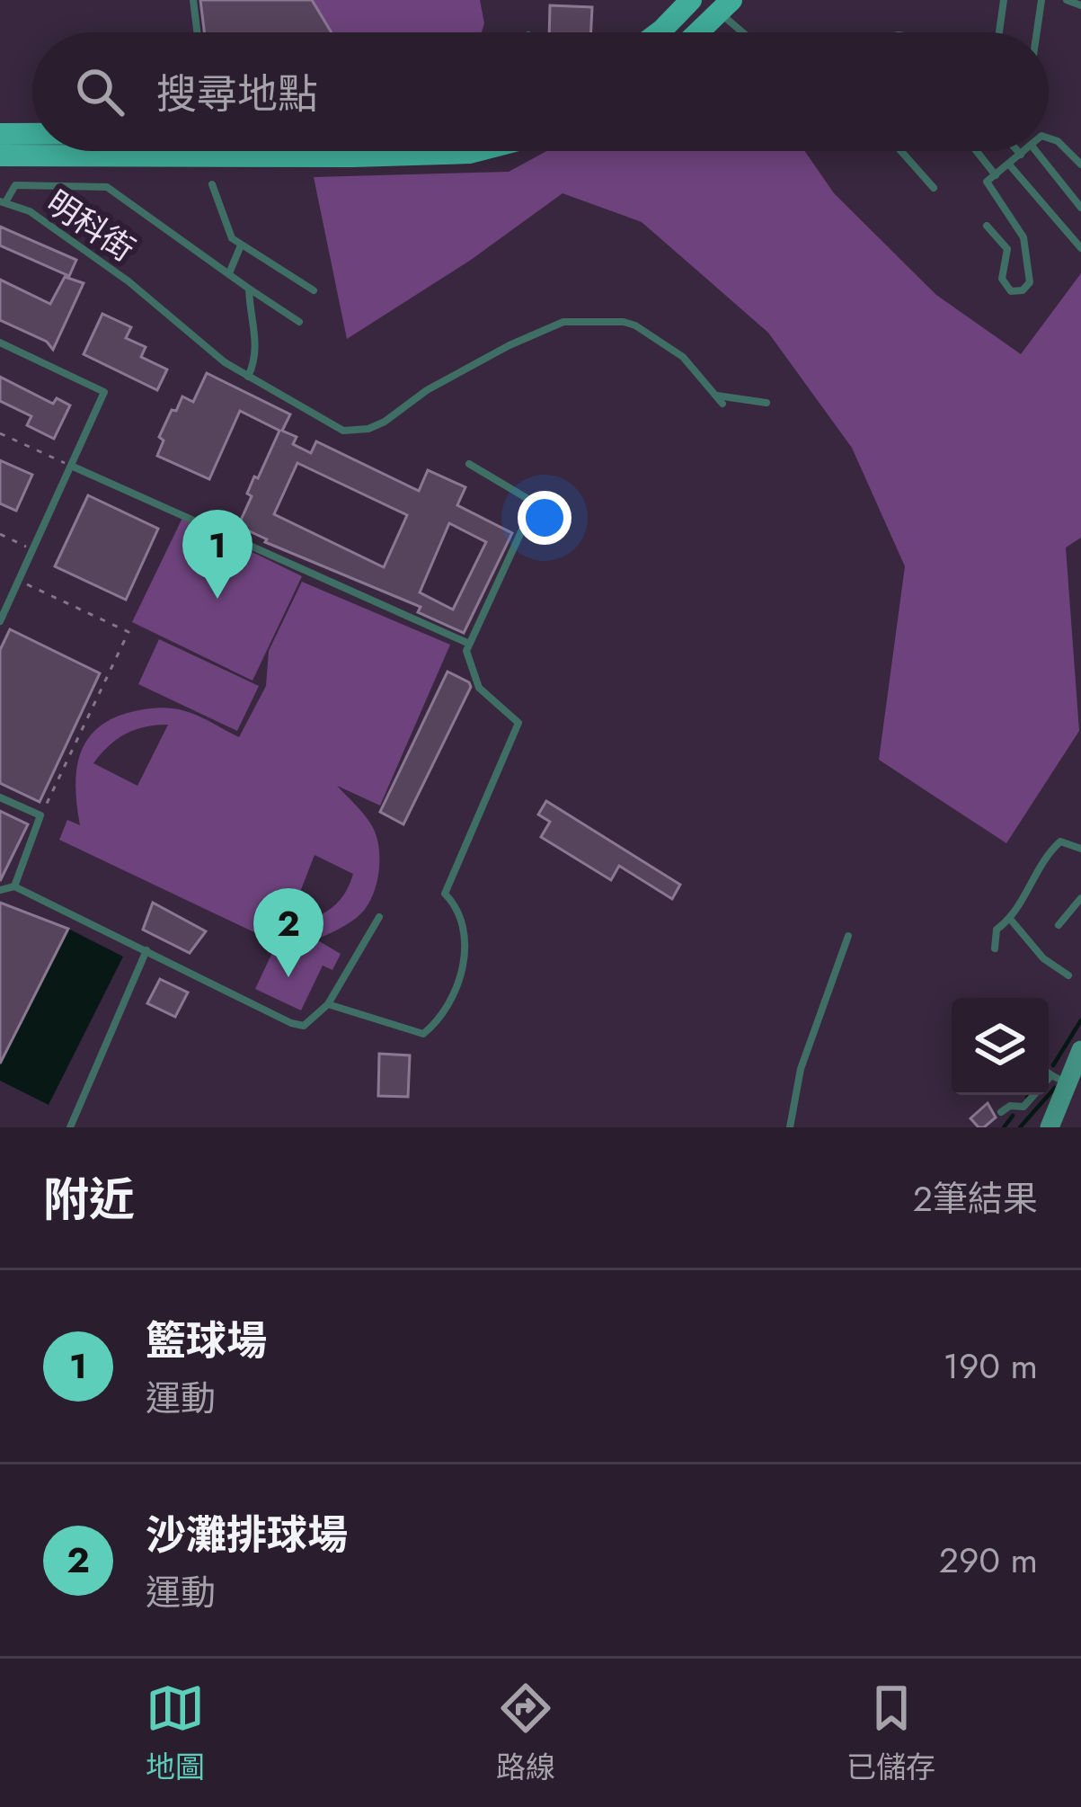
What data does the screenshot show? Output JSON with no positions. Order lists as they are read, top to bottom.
{
  "streets": {
    "lane": ["明科街"]
  },
  "page": {
    "search": "搜尋地點",
    "pins": ["1", "2"],
    "heading": ["附近", "2筆結果"],
    "list": [
      {
        "mark": "1",
        "name": "籃球場",
        "note": "運動",
        "value": "190 m"
      },
      {
        "mark": "2",
        "name": "沙灘排球場",
        "note": "運動",
        "value": "290 m"
      }
    ],
    "nav": ["地圖", "路線", "已儲存"]
  }
}
